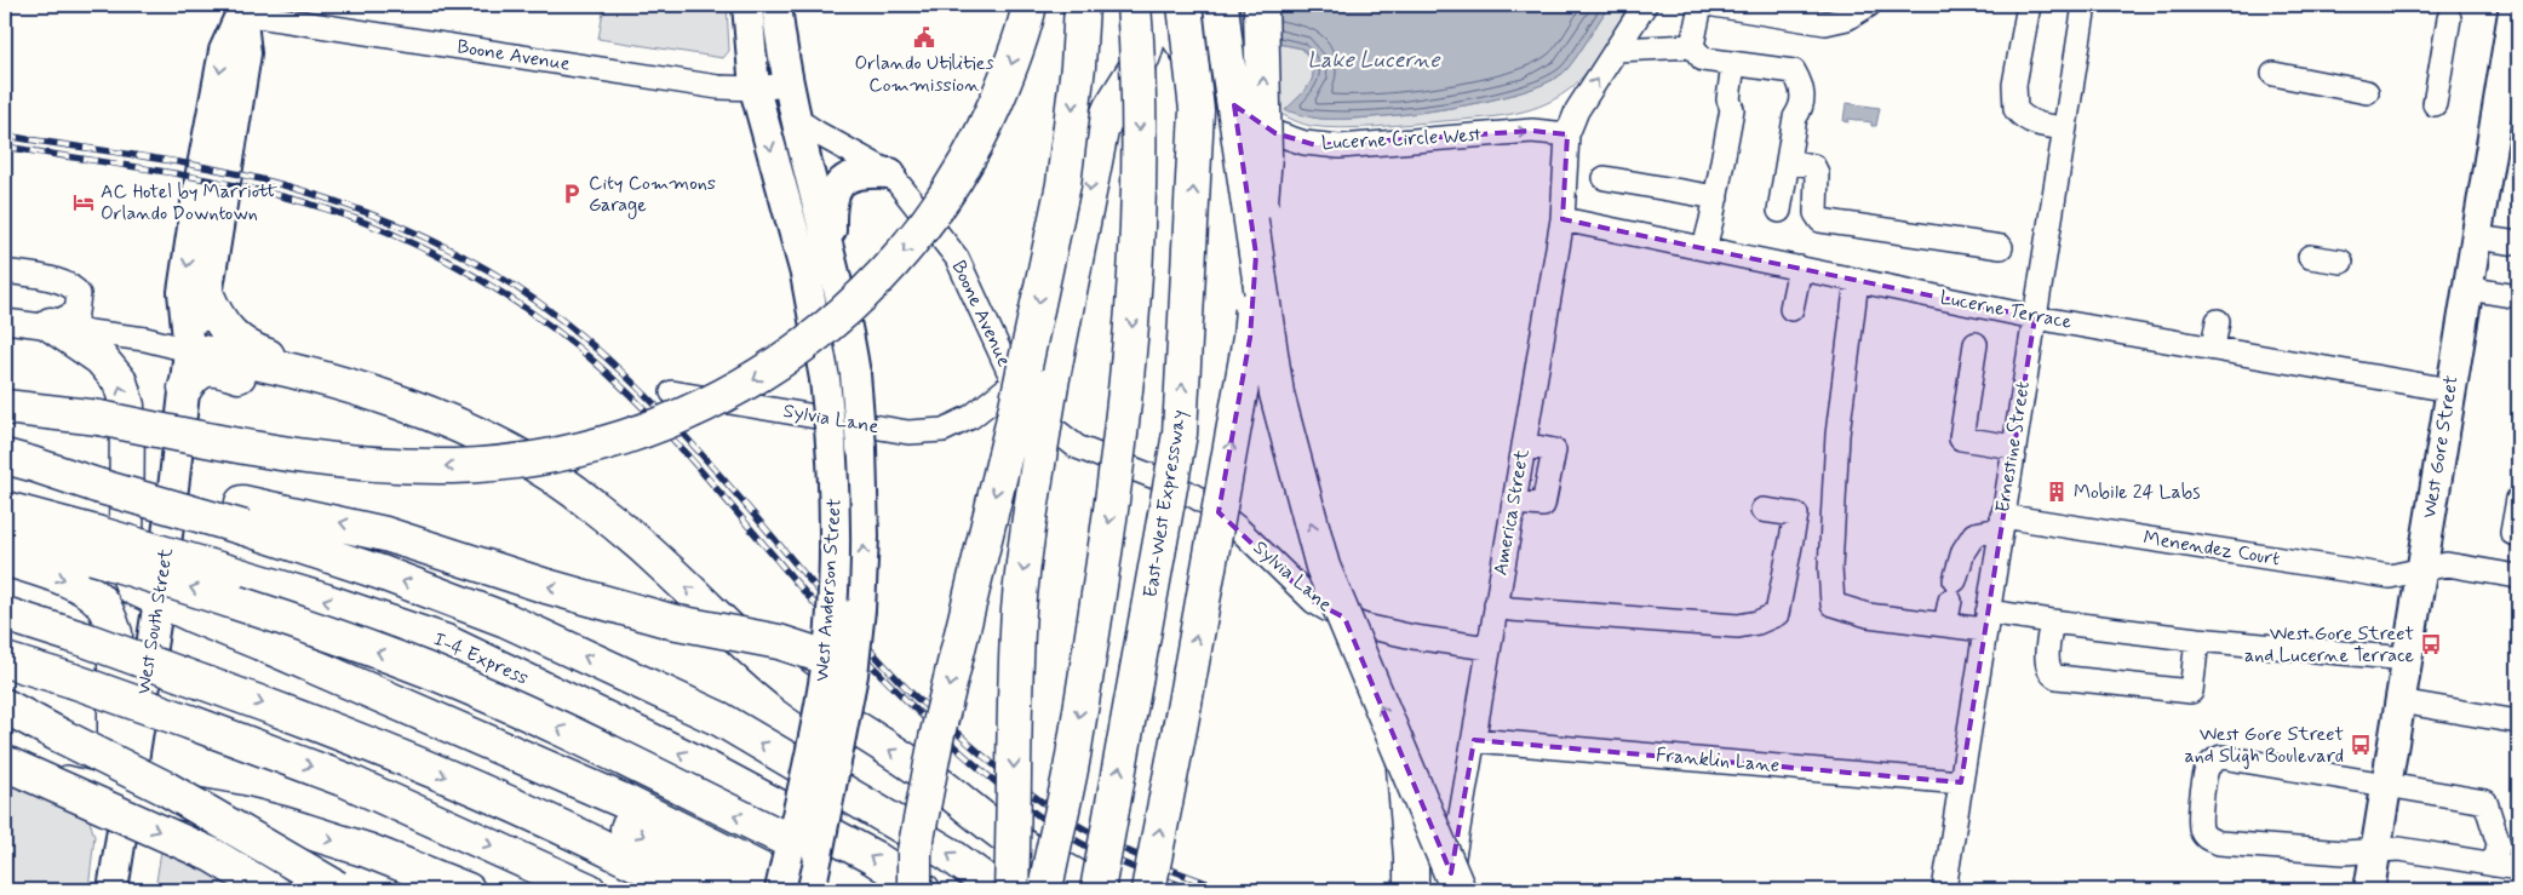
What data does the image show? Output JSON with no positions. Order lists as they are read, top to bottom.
{
  "streets": {
    "highway": ["East-West Expressway", "I-4 Express"],
    "main road": ["West Gore Street", "West Anderson Street", "West South Street"],
    "street": [
      "Boone Avenue",
      "Lucerne Circle West",
      "Lucerne Terrace",
      "Sylvia Lane",
      "Ernestine Street",
      "America Street",
      "Menendez Court",
      "Franklin Lane"
    ]
  },
  "crossings": [
    ["Boone Avenue", "Sylvia Lane"],
    ["Boone Avenue", "West Anderson Street"],
    ["Boone Avenue", "West South Street"],
    ["Lucerne Circle West", "East-West Expressway"],
    ["Lucerne Circle West", "America Street"],
    ["Lucerne Terrace", "Ernestine Street"],
    ["Lucerne Terrace", "West Gore Street"],
    ["Lucerne Terrace", "America Street"],
    ["Sylvia Lane", "America Street"],
    ["Ernestine Street", "Menendez Court"],
    ["Ernestine Street", "Franklin Lane"],
    ["West Gore Street", "Menendez Court"],
    ["America Street", "Franklin Lane"]
  ],
  "one_way": ["Lucerne Circle West"],
  "water": ["Lake Lucerne"],
  "places": {
    "public building": ["Orlando Utilities Commission"],
    "parking": ["City Commons Garage"],
    "hotel": ["AC Hotel by Marriott Orlando Downtown"],
    "building": ["Mobile 24 Labs"],
    "bus stop": ["West Gore Street and Lucerne Terrace", "West Gore Street and Sligh Boulevard"]
  }
}
